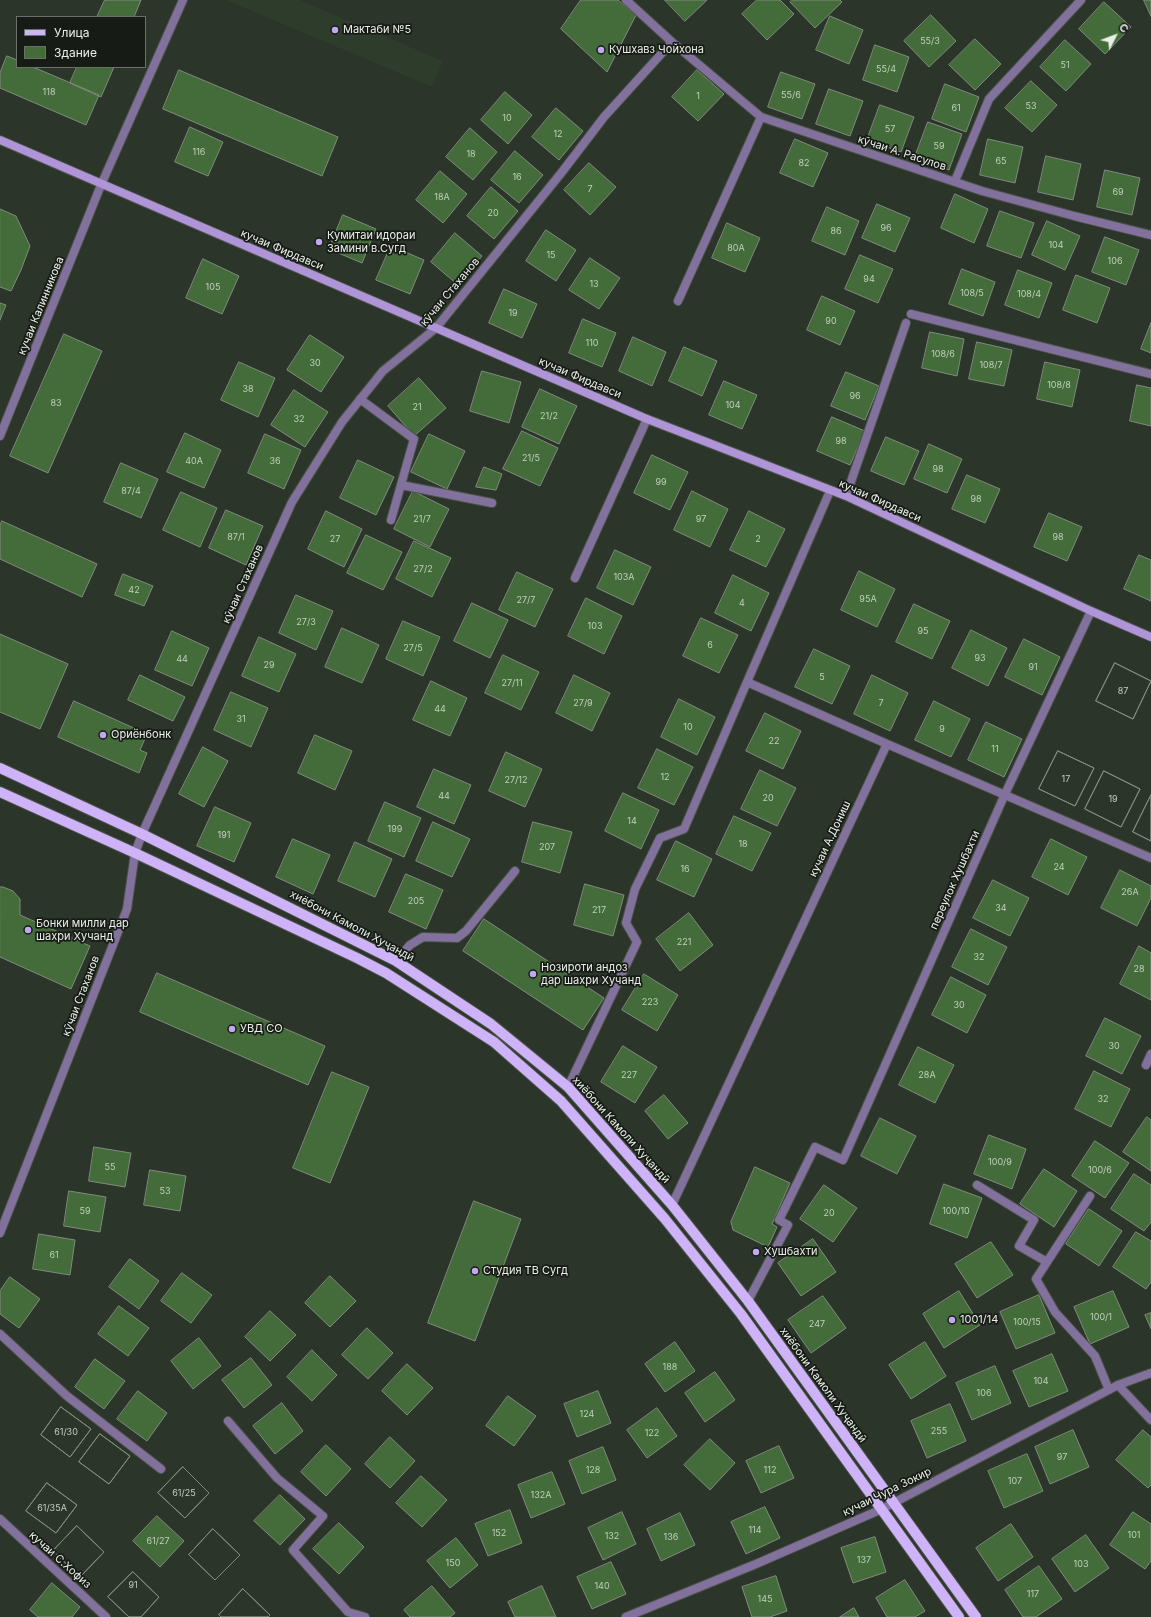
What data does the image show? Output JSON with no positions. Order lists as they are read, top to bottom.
{
  "streets": {
    "main road": ["хиёбони Камоли Хуҷандӣ"],
    "street": [
      "кӯчаи А. Расулов",
      "кучаи Фирдавси",
      "кӯчаи Стаханов",
      "кучаи Калинникова",
      "кучаи А.Дониш",
      "переулок Хушбахти",
      "кучаи Чура Зокир",
      "кучаи С.Хофиз"
    ]
  },
  "crossings": [
    ["кӯчаи А. Расулов", "кӯчаи Стаханов"],
    ["кучаи Фирдавси", "кӯчаи Стаханов"],
    ["кучаи Фирдавси", "кучаи Калинникова"],
    ["кучаи Фирдавси", "переулок Хушбахти"],
    ["кӯчаи Стаханов", "хиёбони Камоли Хуҷандӣ"],
    ["кучаи А.Дониш", "хиёбони Камоли Хуҷандӣ"],
    ["переулок Хушбахти", "хиёбони Камоли Хуҷандӣ"],
    ["хиёбони Камоли Хуҷандӣ", "кучаи Чура Зокир"]
  ],
  "places": [
    "Мактаби №5",
    "Кушхавз Чойхона",
    "Кумитаи идораи Замини в.Сугд",
    "Ориёнбонк",
    "Бонки милли дар шахри Хучанд",
    "Нозироти андоз дар шахри Хучанд",
    "УВД СО",
    "Хушбахти",
    "Студия ТВ Сугд",
    "1001/14"
  ],
  "house_numbers": [
    "55/3",
    "51",
    "55/4",
    "118",
    "55/6",
    "1",
    "53",
    "61",
    "10",
    "57",
    "12",
    "59",
    "116",
    "18",
    "65",
    "82",
    "16",
    "7",
    "69",
    "18А",
    "20",
    "96",
    "86",
    "104",
    "80А",
    "15",
    "106",
    "94",
    "13",
    "105",
    "108/5",
    "108/4",
    "19",
    "90",
    "110",
    "108/6",
    "30",
    "108/7",
    "108/8",
    "38",
    "96",
    "83",
    "104",
    "21",
    "21/2",
    "32",
    "98",
    "21/5",
    "40А",
    "36",
    "98",
    "99",
    "87/4",
    "98",
    "21/7",
    "97",
    "87/1",
    "98",
    "27",
    "2",
    "27/2",
    "103А",
    "42",
    "95А",
    "27/7",
    "4",
    "27/3",
    "103",
    "95",
    "6",
    "27/5",
    "93",
    "44",
    "29",
    "91",
    "5",
    "27/11",
    "87",
    "27/9",
    "7",
    "44",
    "31",
    "10",
    "9",
    "22",
    "11",
    "12",
    "17",
    "27/12",
    "44",
    "20",
    "19",
    "14",
    "199",
    "191",
    "18",
    "207",
    "24",
    "16",
    "26А",
    "205",
    "34",
    "217",
    "221",
    "32",
    "28",
    "223",
    "30",
    "30",
    "227",
    "28А",
    "32",
    "100/9",
    "55",
    "100/6",
    "53",
    "59",
    "100/10",
    "20",
    "61",
    "100/1",
    "100/15",
    "247",
    "188",
    "104",
    "106",
    "124",
    "255",
    "61/30",
    "122",
    "97",
    "128",
    "112",
    "107",
    "61/25",
    "132А",
    "61/35А",
    "114",
    "152",
    "101",
    "132",
    "136",
    "61/27",
    "137",
    "150",
    "103",
    "91",
    "140",
    "117",
    "145"
  ],
  "legend": ["Улица", "Здание"],
  "north": "top right"
}
